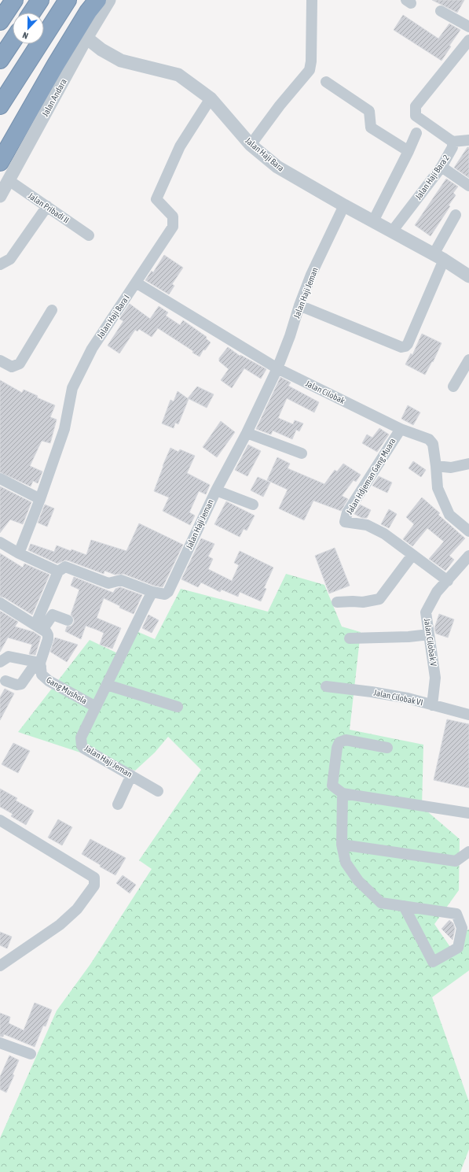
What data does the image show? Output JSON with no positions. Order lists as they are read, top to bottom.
{
  "streets": {
    "street": [
      "Jalan Andara",
      "Jalan Haji Bara",
      "Jalan Haji Bara 2",
      "Jalan Pribadi II",
      "Jalan Haji Jeman",
      "Jalan Haji Bara I",
      "Jalan Cilobak",
      "Jalan Hdjeman Gang Muara",
      "Jalan Cilobak V",
      "Gang Mushola",
      "Jalan Cilobak VI"
    ]
  },
  "crossings": [
    ["Jalan Andara", "Jalan Haji Bara"],
    ["Jalan Andara", "Jalan Pribadi II"],
    ["Jalan Haji Bara", "Jalan Haji Bara 2"],
    ["Jalan Haji Bara", "Jalan Haji Jeman"],
    ["Jalan Haji Bara", "Jalan Haji Bara I"],
    ["Jalan Haji Jeman", "Jalan Cilobak"],
    ["Jalan Haji Jeman", "Gang Mushola"],
    ["Jalan Haji Bara I", "Jalan Cilobak"],
    ["Jalan Cilobak", "Jalan Hdjeman Gang Muara"],
    ["Jalan Cilobak V", "Jalan Cilobak VI"]
  ],
  "north": "bottom"
}
